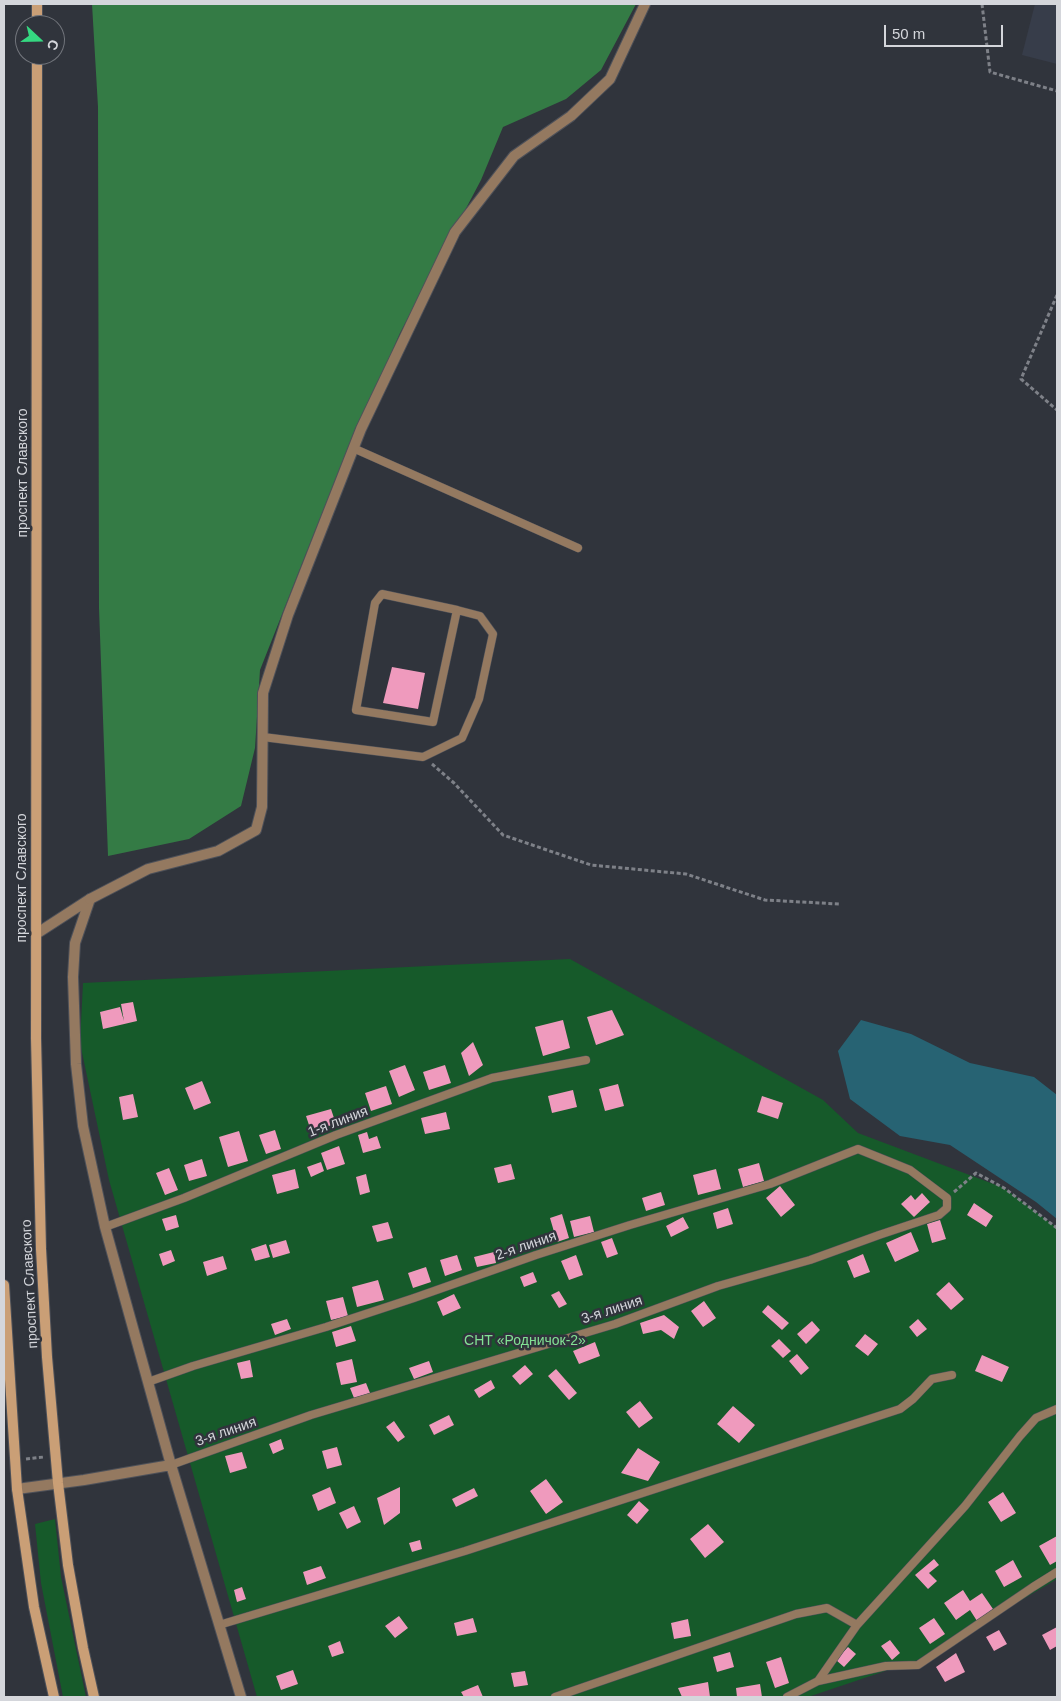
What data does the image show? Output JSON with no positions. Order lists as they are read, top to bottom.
{
  "streets": {
    "main road": ["проспект Славского"],
    "lane": ["1-я линия", "2-я линия", "3-я линия"]
  },
  "crossings": [
    ["2-я линия", "3-я линия"]
  ],
  "parks": ["СНТ «Родничок-2»"],
  "scale_bar": "50 m",
  "north": "right"
}
